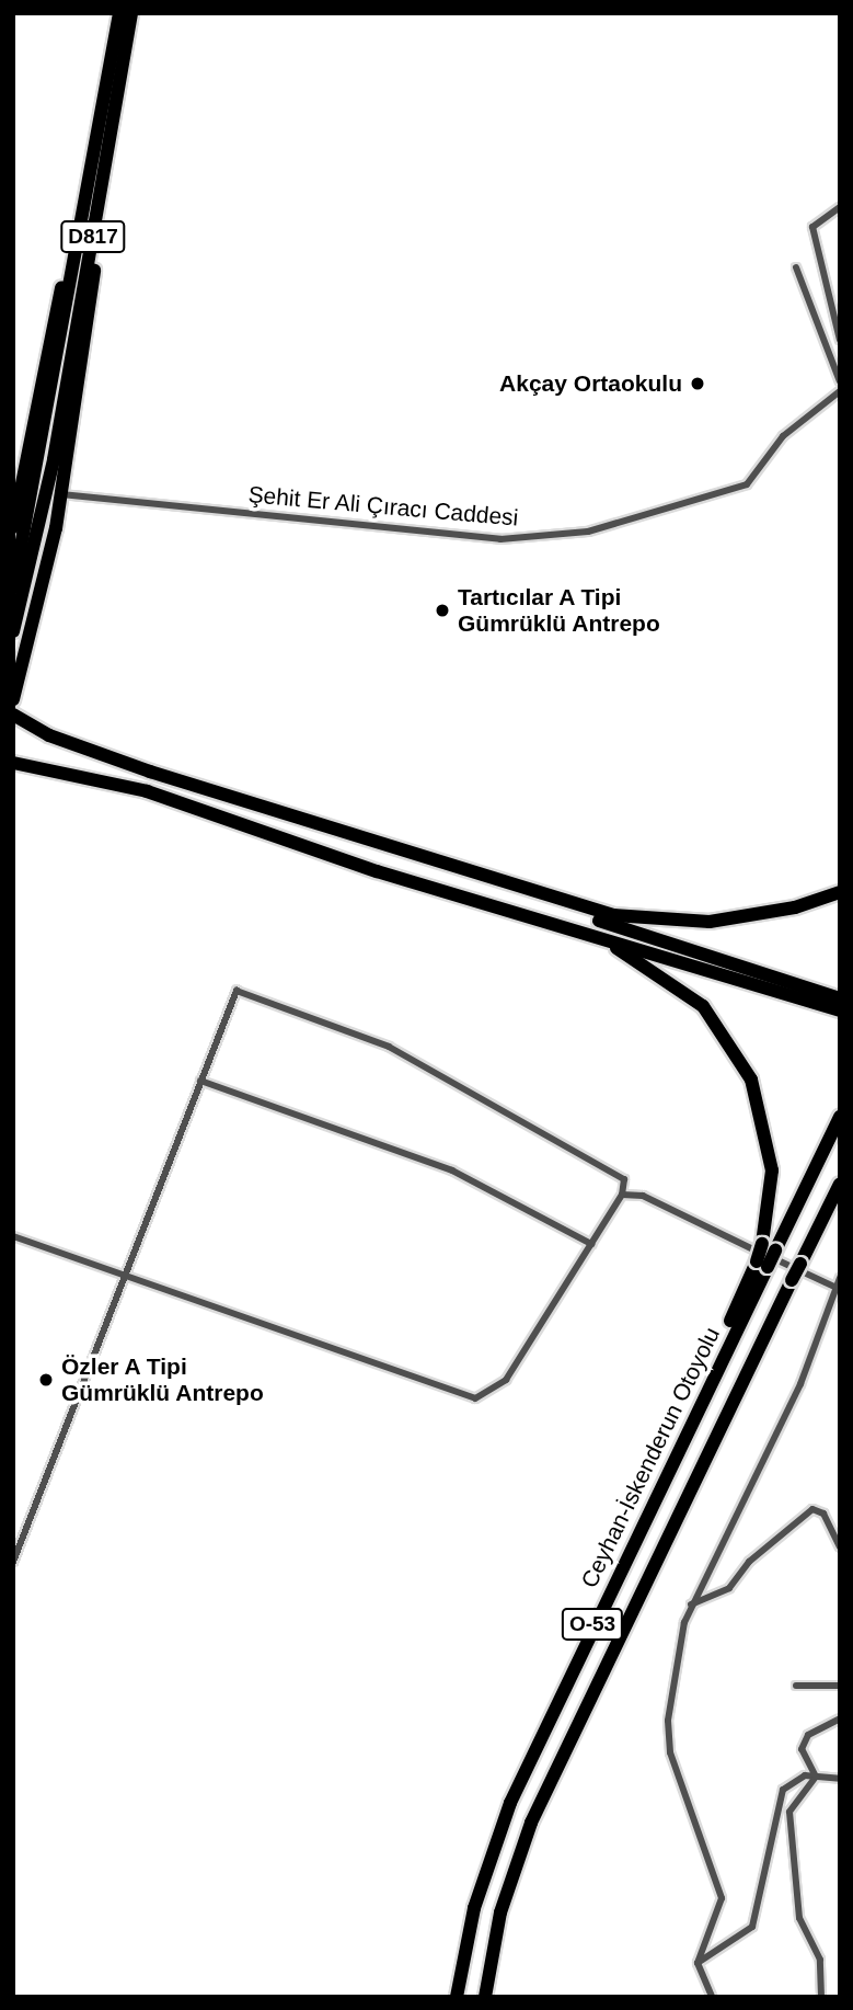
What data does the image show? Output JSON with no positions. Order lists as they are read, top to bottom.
{
  "streets": {
    "highway": ["D817", "Ceyhan-İskenderun Otoyolu", "O-53"],
    "street": ["Şehit Er Ali Çıracı Caddesi"]
  },
  "places": ["Akçay Ortaokulu", "Tartıcılar A Tipi Gümrüklü Antrepo", "Özler A Tipi Gümrüklü Antrepo"]
}
